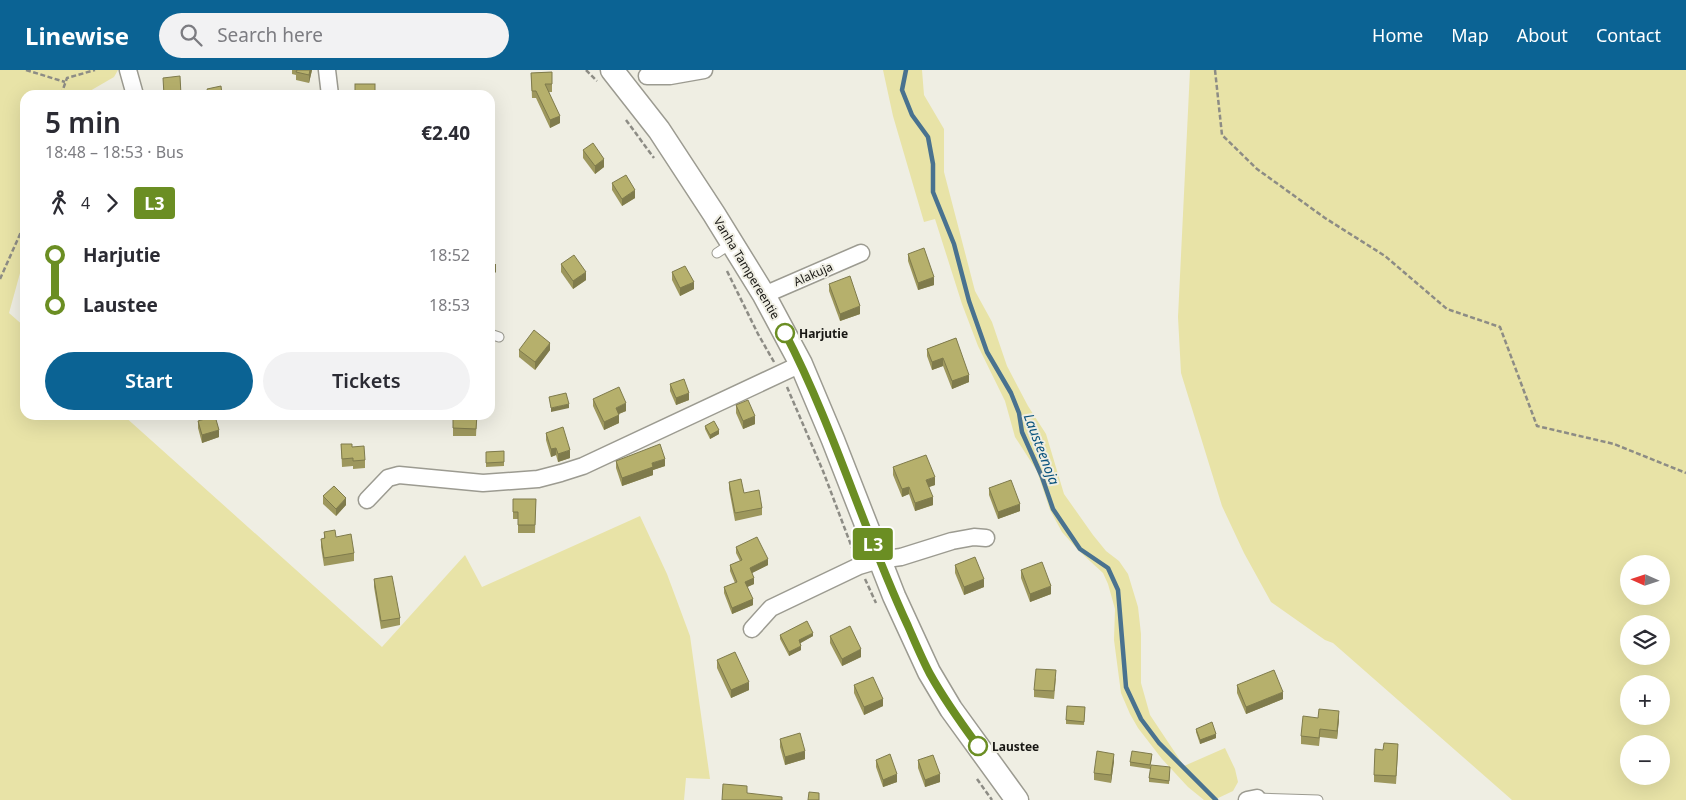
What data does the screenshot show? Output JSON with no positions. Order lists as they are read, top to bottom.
{
  "streets": {
    "main road": ["Vanha Tampereentie"],
    "street": ["Alakuja"]
  },
  "crossings": [
    ["Vanha Tampereentie", "Alakuja"]
  ],
  "water": ["Lausteenoja"],
  "places": ["Harjutie", "Laustee"],
  "lines": ["bus line L3"],
  "north": "left",
  "page": {
    "header": "Linewise",
    "search": "Search here",
    "nav": [
      "Home",
      "Map",
      "About",
      "Contact"
    ],
    "on_map": "L3",
    "heading": ["5 min", "18:48 – 18:53 · Bus", "€2.40"],
    "legs": ["4", "L3"],
    "list": [
      {
        "name": "Harjutie",
        "value": "18:52"
      },
      {
        "name": "Laustee",
        "value": "18:53"
      }
    ],
    "buttons": ["Start", "Tickets"],
    "map_buttons": ["+", "−"]
  }
}
